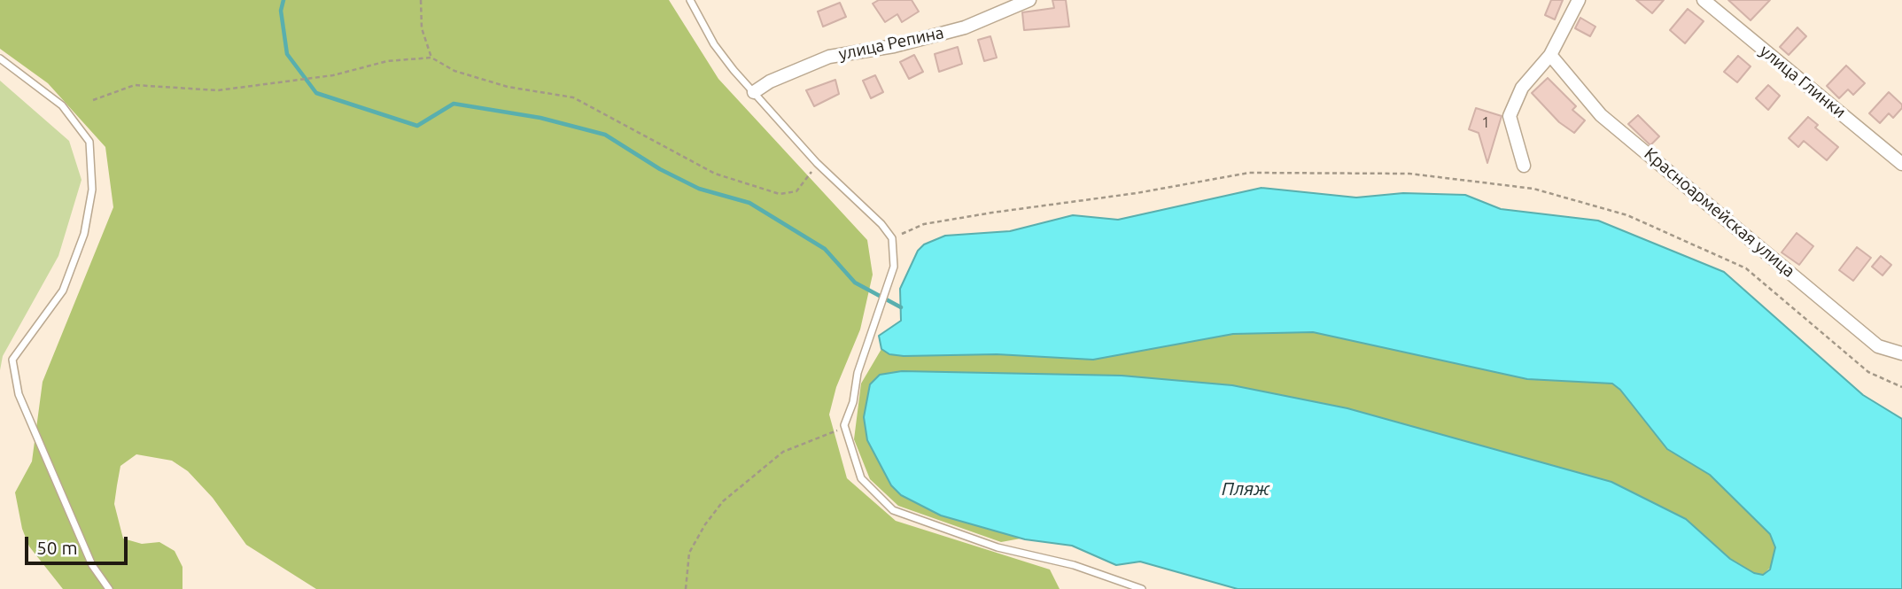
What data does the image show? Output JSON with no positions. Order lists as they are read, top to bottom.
{
  "streets": {
    "street": ["улица Репина", "улица Глинки", "Красноармейская улица"]
  },
  "water": ["Пляж"],
  "house_numbers": ["1"],
  "scale_bar": "50 m"
}
